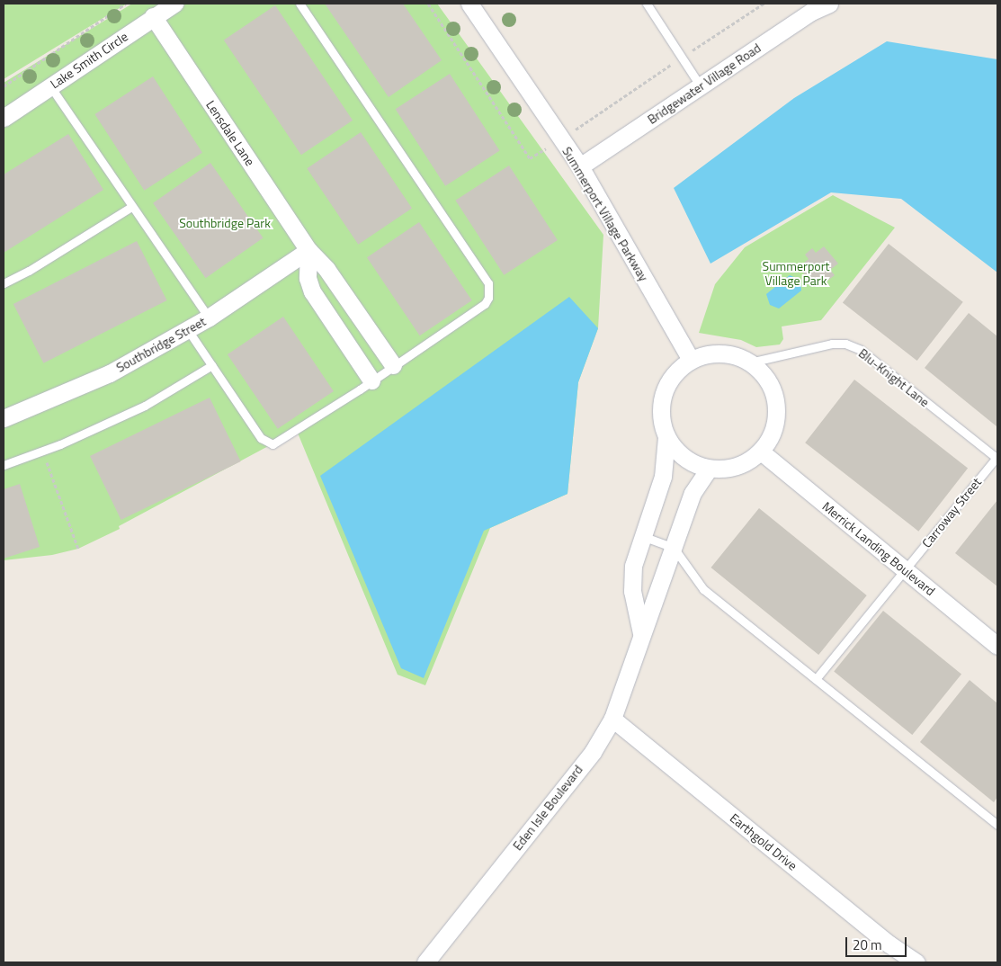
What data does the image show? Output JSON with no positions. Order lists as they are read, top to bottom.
{
  "streets": {
    "street": [
      "Lake Smith Circle",
      "Bridgewater Village Road",
      "Lensdale Lane",
      "Summerport Village Parkway",
      "Southbridge Street",
      "Merrick Landing Boulevard",
      "Eden Isle Boulevard",
      "Earthgold Drive"
    ],
    "lane": ["Blu-Knight Lane", "Carroway Street"]
  },
  "crossings": [
    ["Lake Smith Circle", "Lensdale Lane"],
    ["Bridgewater Village Road", "Summerport Village Parkway"],
    ["Lensdale Lane", "Southbridge Street"],
    ["Summerport Village Parkway", "Blu-Knight Lane"],
    ["Summerport Village Parkway", "Merrick Landing Boulevard"],
    ["Summerport Village Parkway", "Eden Isle Boulevard"],
    ["Blu-Knight Lane", "Carroway Street"],
    ["Blu-Knight Lane", "Merrick Landing Boulevard"],
    ["Blu-Knight Lane", "Eden Isle Boulevard"],
    ["Carroway Street", "Merrick Landing Boulevard"],
    ["Merrick Landing Boulevard", "Eden Isle Boulevard"],
    ["Eden Isle Boulevard", "Earthgold Drive"]
  ],
  "parks": ["Southbridge Park", "Summerport Village Park"],
  "scale_bar": "20 m"
}
